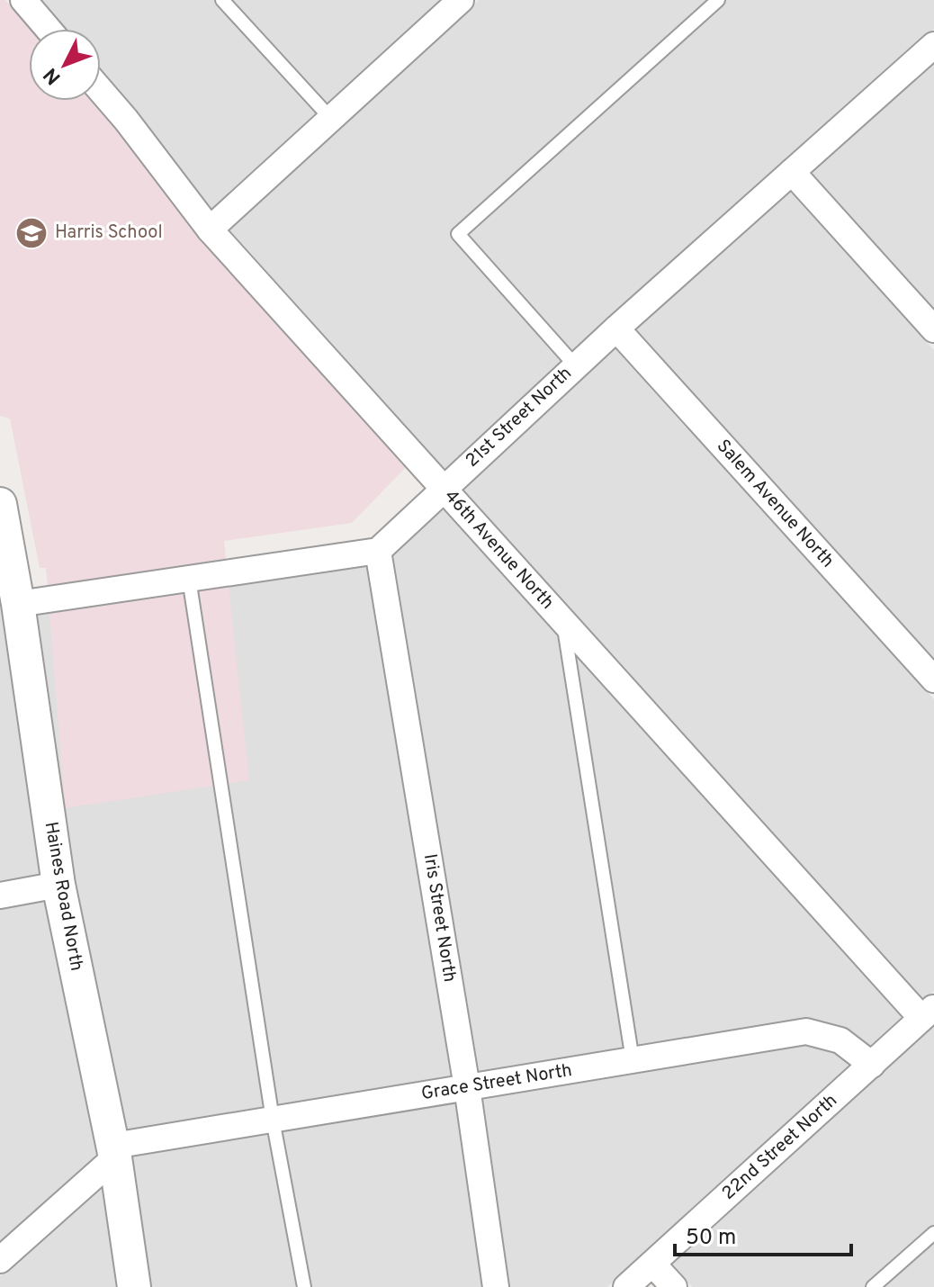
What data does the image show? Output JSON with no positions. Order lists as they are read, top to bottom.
{
  "streets": {
    "street": [
      "21st Street North",
      "Salem Avenue North",
      "46th Avenue North",
      "Haines Road North",
      "Iris Street North",
      "Grace Street North",
      "22nd Street North"
    ]
  },
  "crossings": [
    ["21st Street North", "Salem Avenue North"],
    ["21st Street North", "46th Avenue North"],
    ["21st Street North", "Iris Street North"],
    ["46th Avenue North", "22nd Street North"],
    ["Haines Road North", "Grace Street North"],
    ["Iris Street North", "Grace Street North"],
    ["Grace Street North", "22nd Street North"]
  ],
  "places": {
    "school or university": ["Harris School"]
  },
  "scale_bar": "50 m",
  "north": "bottom left"
}
